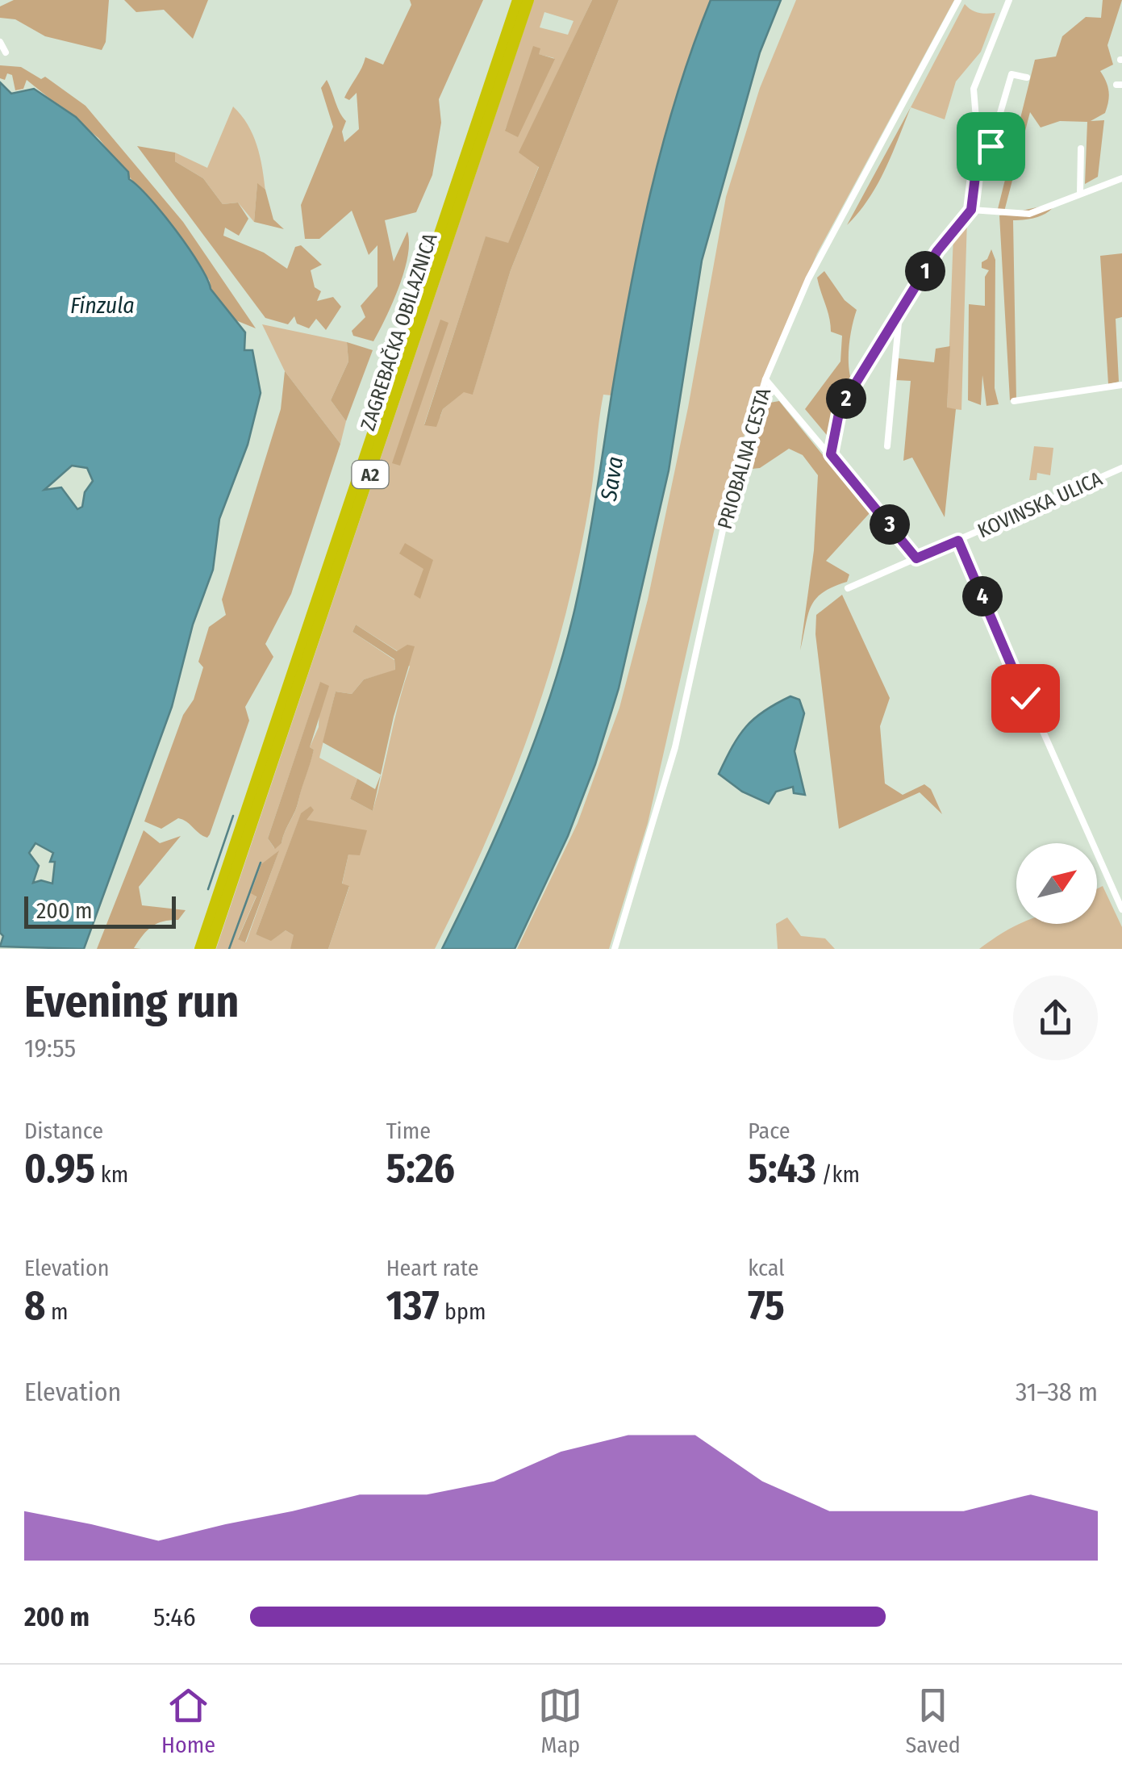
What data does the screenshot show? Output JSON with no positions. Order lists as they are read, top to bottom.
{
  "streets": {
    "highway": ["ZAGREBAČKA OBILAZNICA", "A2"],
    "street": ["PRIOBALNA CESTA", "KOVINSKA ULICA"]
  },
  "water": ["Finzula", "Sava"],
  "scale_bar": "200 m",
  "north": "top right",
  "page": {
    "pins": [
      "1",
      "2",
      "3",
      "4"
    ],
    "scale": "200 m",
    "heading": ["Evening run", "19:55"],
    "stats": [
      ["Distance", "0.95 km"],
      ["Time", "5:26"],
      ["Pace", "5:43 /km"],
      ["Elevation", "8 m"],
      ["Heart rate", "137 bpm"],
      ["kcal", "75"]
    ],
    "chart": ["Elevation", "31–38 m"],
    "list": [
      {
        "name": "200 m",
        "note": "5:46"
      }
    ],
    "tabs": ["Home", "Map", "Saved"]
  }
}
